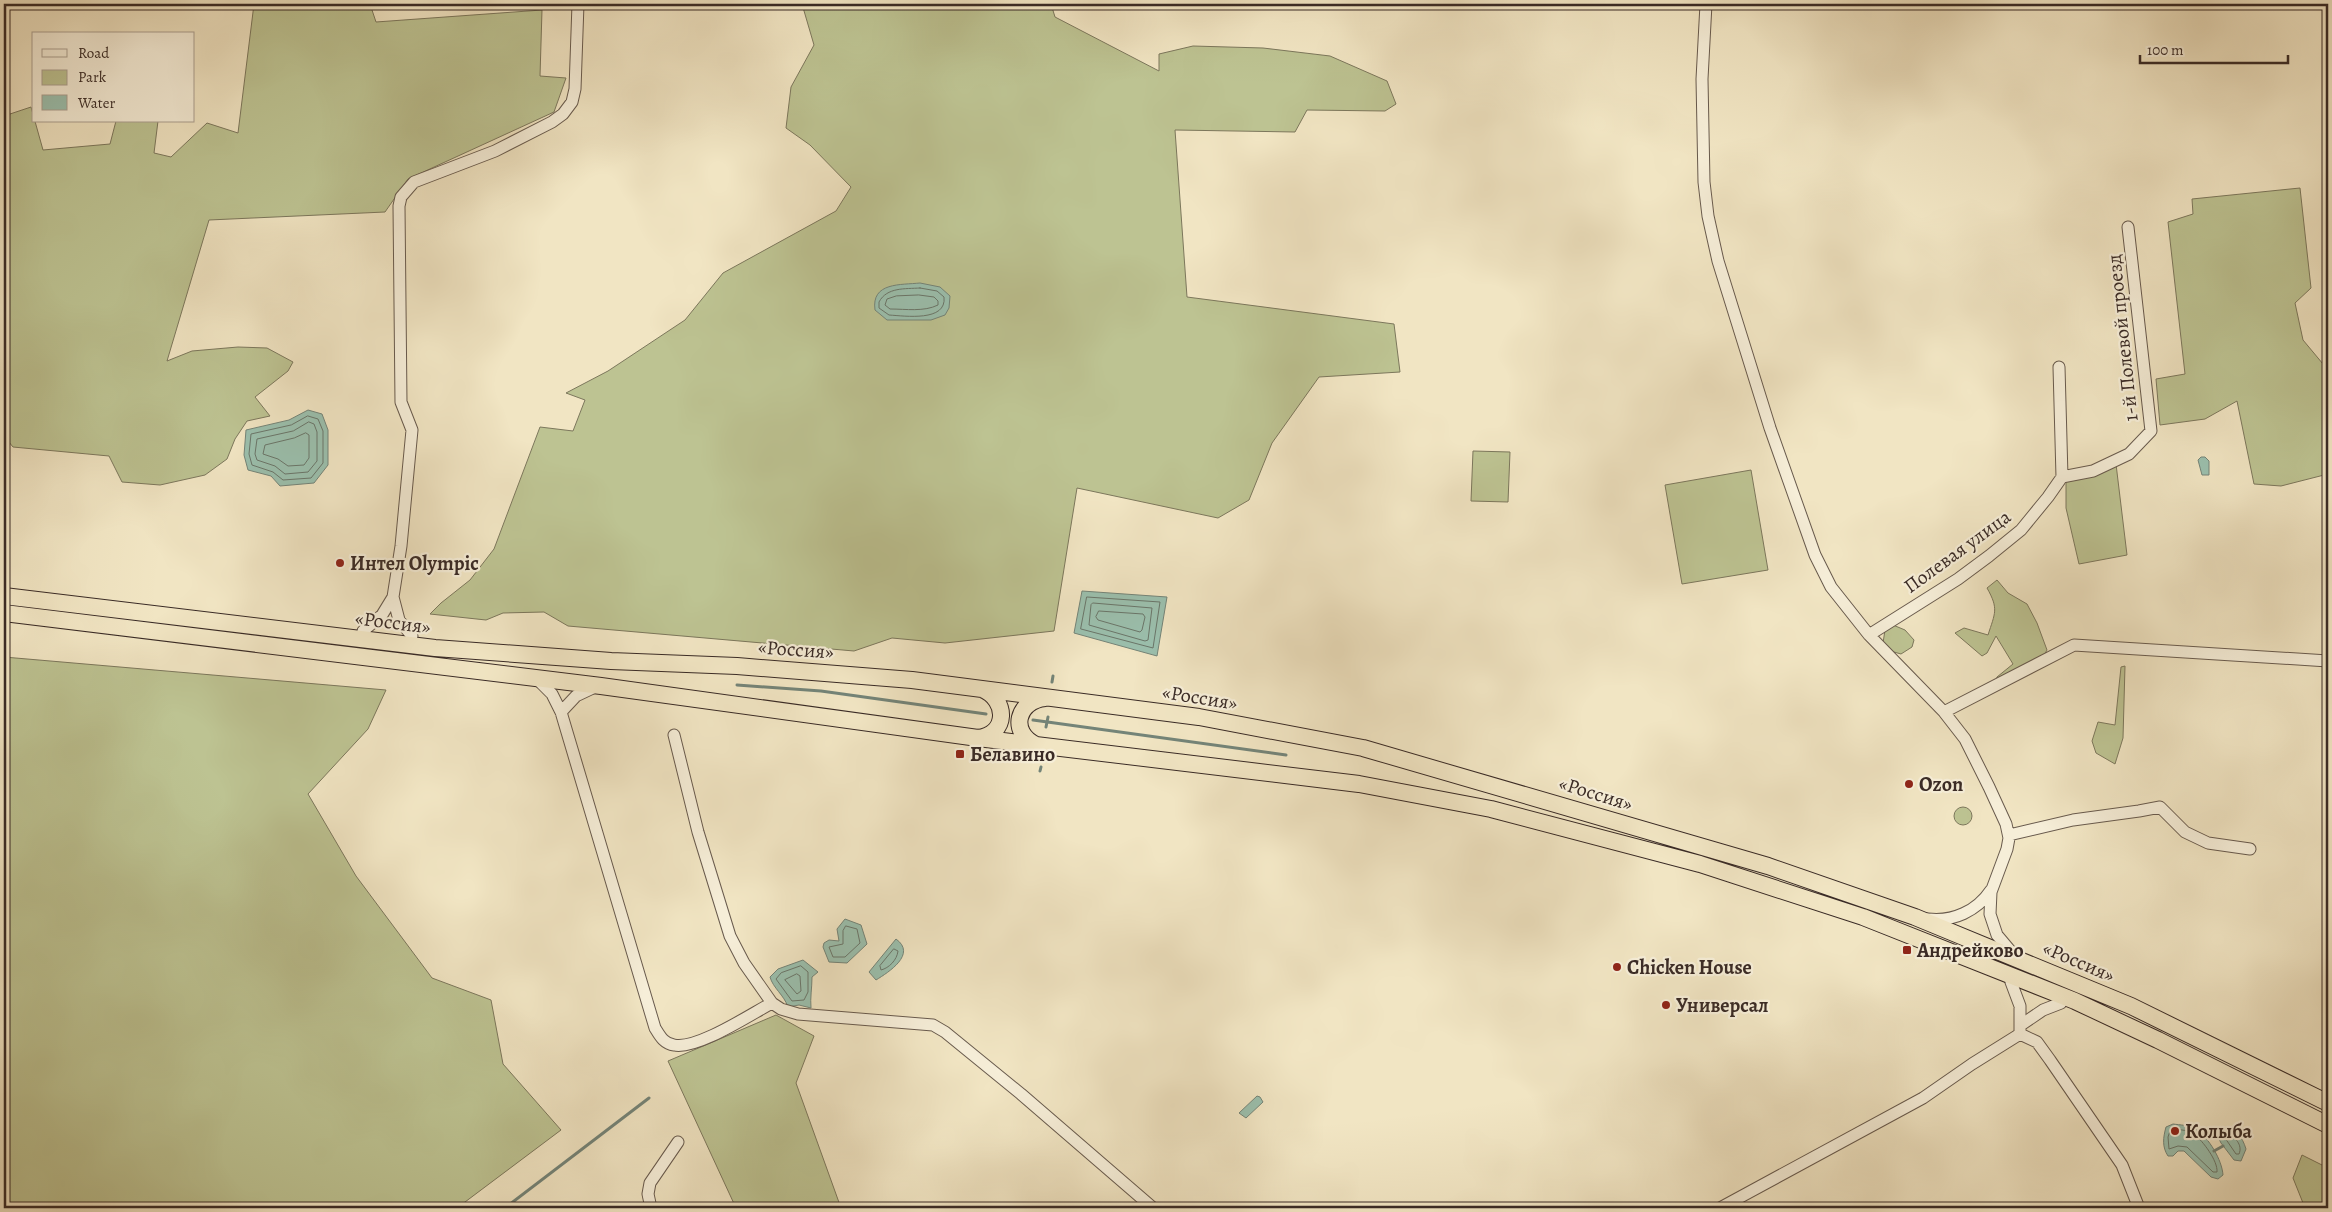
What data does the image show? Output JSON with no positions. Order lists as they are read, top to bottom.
{
  "streets": {
    "highway": ["«Россия»"],
    "street": ["1-й Полевой проезд", "Полевая улица"]
  },
  "crossings": [
    ["1-й Полевой проезд", "Полевая улица"]
  ],
  "places": {
    "other": [
      "Интел Olympic",
      "Ozon",
      "Chicken House",
      "Универсал",
      "Колыба"
    ],
    "transit": ["Белавино", "Андрейково"]
  },
  "legend": ["Road", "Park", "Water"],
  "scale_bar": "100 m"
}
